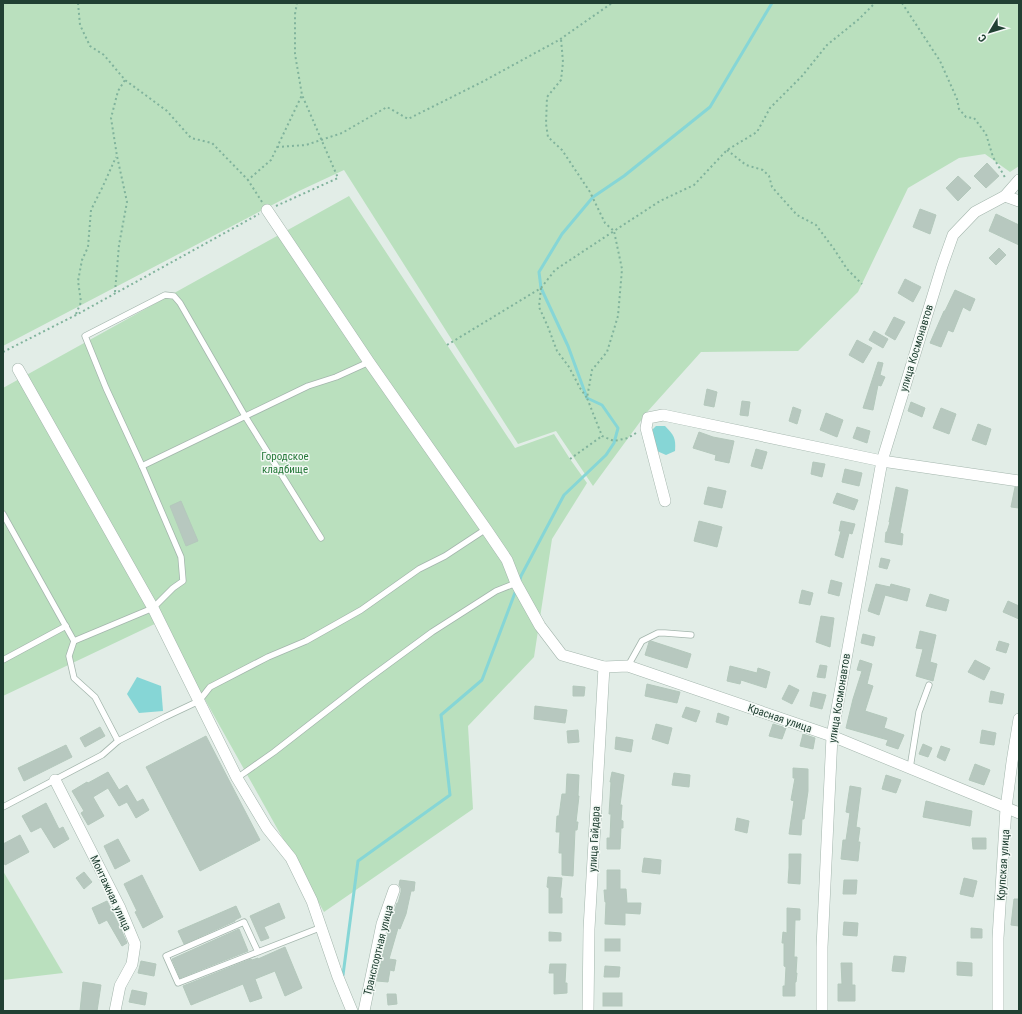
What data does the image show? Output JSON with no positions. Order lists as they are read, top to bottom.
{
  "streets": {
    "street": [
      "улица Космонавтов",
      "Красная улица",
      "улица Гайдара",
      "Крупская улица",
      "Монтажная улица",
      "Транспортная улица"
    ]
  },
  "crossings": [
    ["улица Космонавтов", "Красная улица"],
    ["Красная улица", "улица Гайдара"],
    ["Красная улица", "Крупская улица"]
  ],
  "parks": ["Городское кладбище"],
  "north": "bottom left"
}
